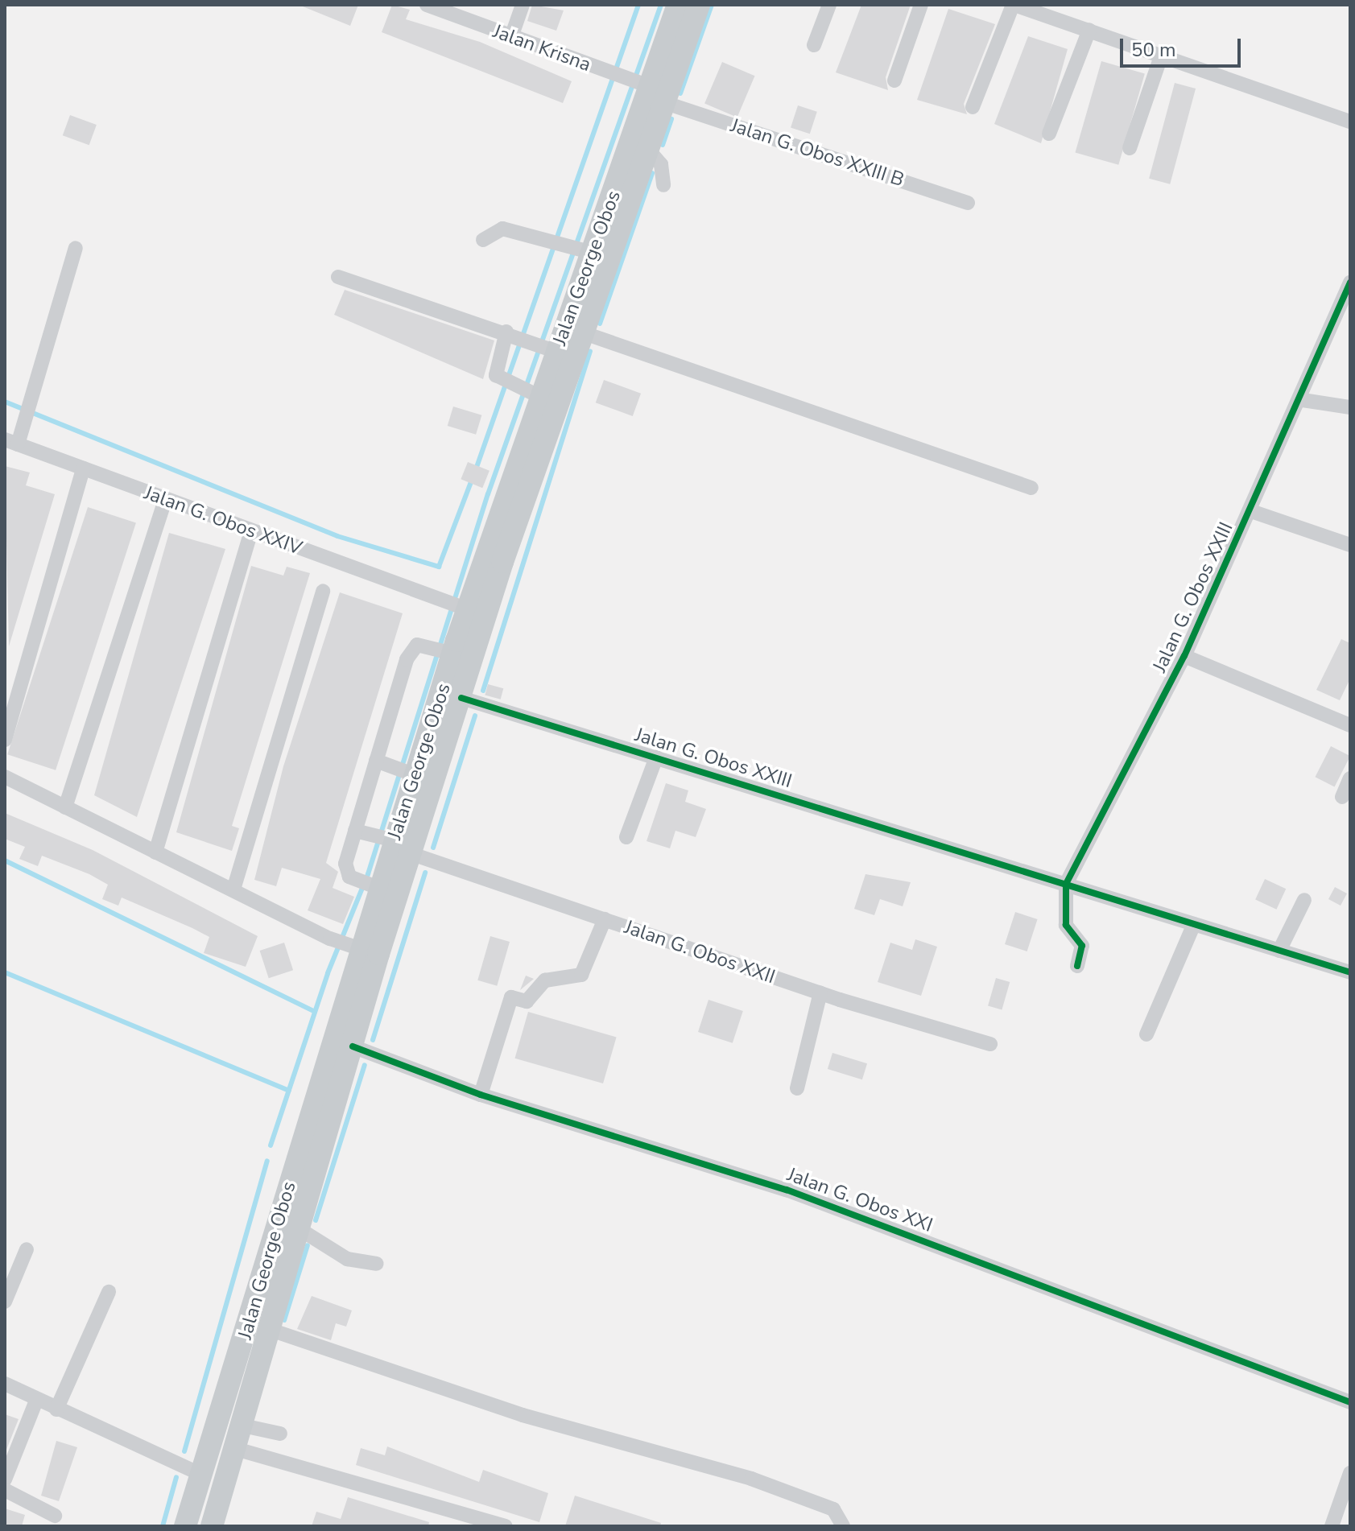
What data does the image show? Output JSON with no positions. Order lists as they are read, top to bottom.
{
  "streets": {
    "main road": ["Jalan George Obos"],
    "street": [
      "Jalan Krisna",
      "Jalan G. Obos XXIII B",
      "Jalan G. Obos XXIV",
      "Jalan G. Obos XXIII",
      "Jalan G. Obos XXII",
      "Jalan G. Obos XXI"
    ]
  },
  "crossings": [
    ["Jalan Krisna", "Jalan G. Obos XXIII B"],
    ["Jalan Krisna", "Jalan George Obos"],
    ["Jalan G. Obos XXIII B", "Jalan George Obos"],
    ["Jalan George Obos", "Jalan G. Obos XXIV"],
    ["Jalan George Obos", "Jalan G. Obos XXIII"],
    ["Jalan George Obos", "Jalan G. Obos XXII"],
    ["Jalan George Obos", "Jalan G. Obos XXI"]
  ],
  "scale_bar": "50 m"
}
